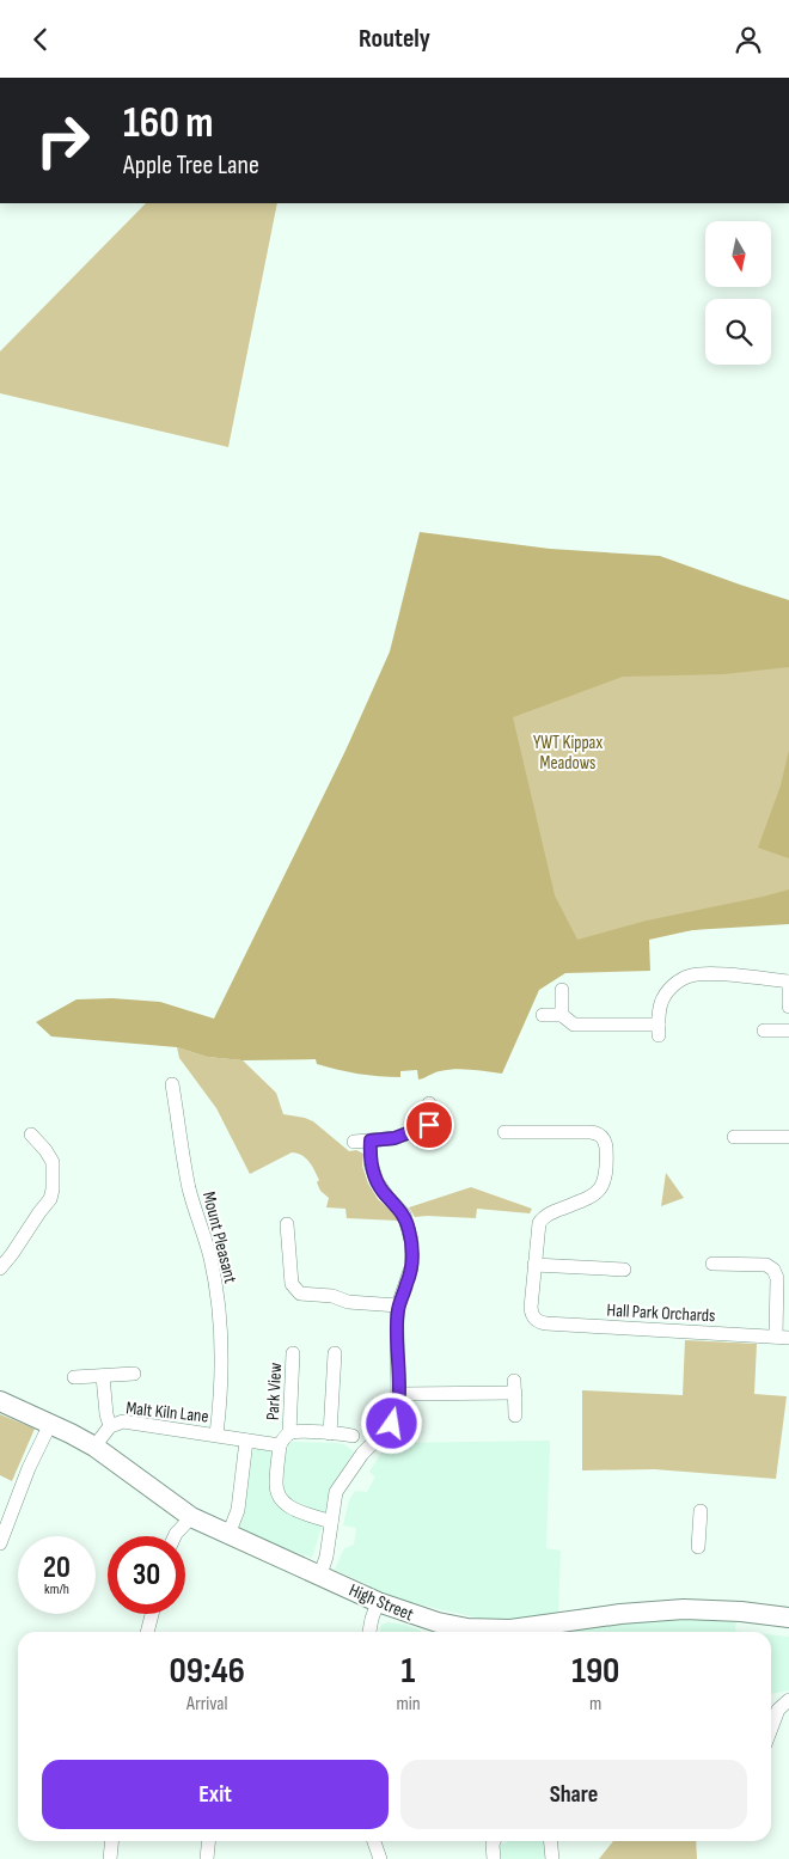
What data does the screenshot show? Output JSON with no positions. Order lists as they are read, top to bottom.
{
  "streets": {
    "main road": ["High Street"],
    "street": [
      "Mount Pleasant",
      "Hall Park Orchards",
      "Park View",
      "Malt Kiln Lane"
    ]
  },
  "crossings": [
    ["Mount Pleasant", "Malt Kiln Lane"],
    ["Malt Kiln Lane", "High Street"]
  ],
  "parks": ["YWT Kippax Meadows"],
  "north": "bottom",
  "page": {
    "header": "Routely",
    "turn": ["160 m", "Apple Tree Lane"],
    "speed": "20 km/h",
    "limit": "30",
    "eta": [
      "09:46",
      "Arrival",
      "1",
      "min",
      "190",
      "m"
    ],
    "buttons": ["Exit", "Share"]
  }
}
